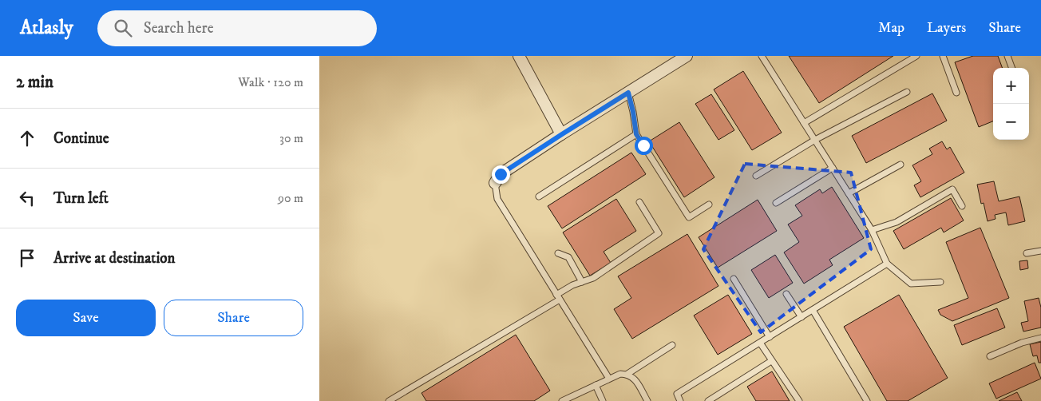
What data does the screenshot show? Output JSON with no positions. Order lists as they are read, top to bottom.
{
  "page": {
    "header": "Atlasly",
    "search": "Search here",
    "nav": ["Map", "Layers", "Share"],
    "heading": ["2 min", "Walk · 120 m"],
    "map_buttons": ["+", "−"],
    "list": [
      ["Continue", "30 m"],
      ["Turn left", "90 m"],
      "Arrive at destination"
    ],
    "buttons": ["Save", "Share"]
  }
}
